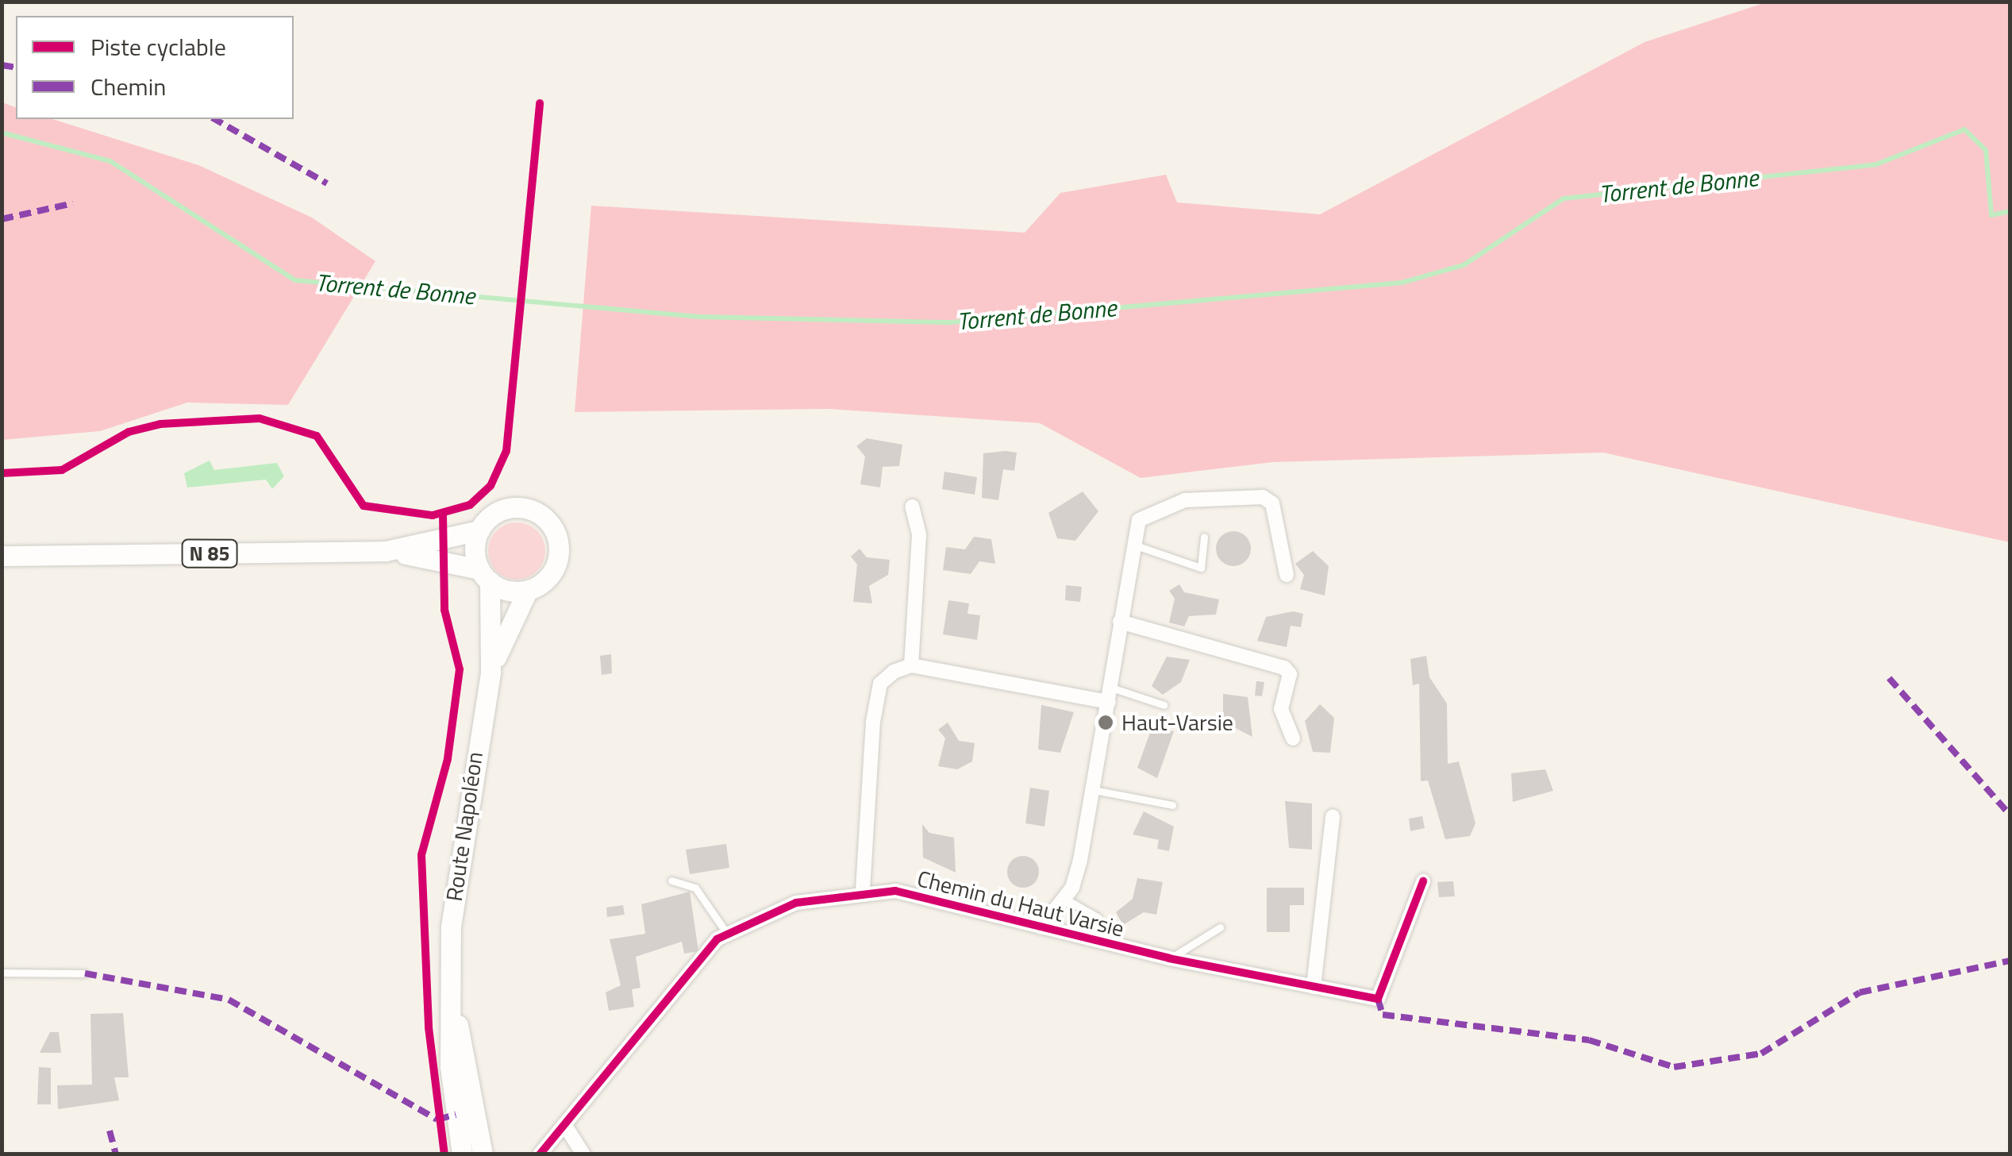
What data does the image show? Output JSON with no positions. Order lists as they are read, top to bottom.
{
  "streets": {
    "main road": ["N 85", "Route Napoléon"],
    "street": ["Chemin du Haut Varsie"]
  },
  "crossings": [
    ["N 85", "Route Napoléon"]
  ],
  "water": ["Torrent de Bonne"],
  "places": ["Haut-Varsie"],
  "legend": ["Piste cyclable", "Chemin"]
}
